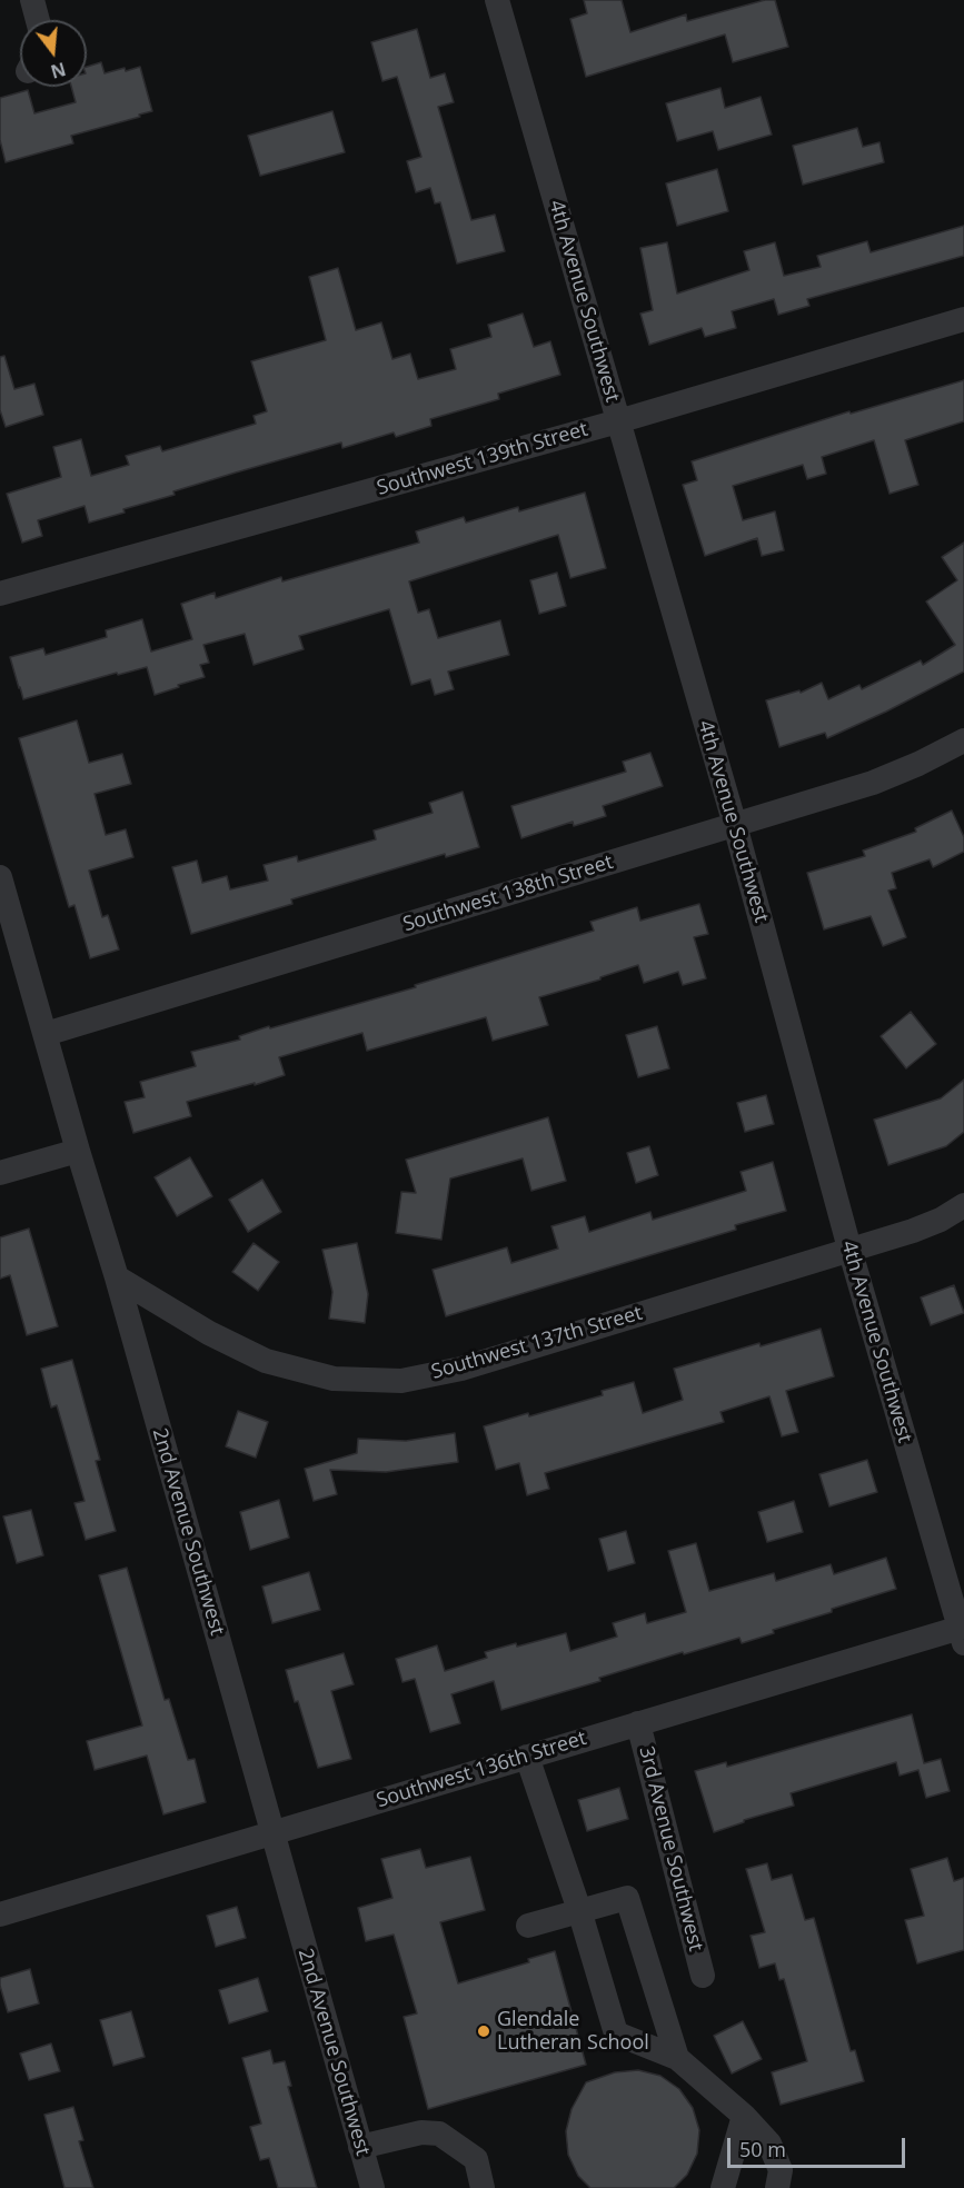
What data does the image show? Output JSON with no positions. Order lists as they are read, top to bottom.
{
  "streets": {
    "street": [
      "4th Avenue Southwest",
      "Southwest 139th Street",
      "Southwest 138th Street",
      "Southwest 137th Street",
      "2nd Avenue Southwest",
      "Southwest 136th Street",
      "3rd Avenue Southwest"
    ]
  },
  "crossings": [
    ["4th Avenue Southwest", "Southwest 139th Street"],
    ["4th Avenue Southwest", "Southwest 138th Street"],
    ["4th Avenue Southwest", "Southwest 137th Street"],
    ["4th Avenue Southwest", "Southwest 136th Street"],
    ["Southwest 138th Street", "2nd Avenue Southwest"],
    ["Southwest 137th Street", "2nd Avenue Southwest"],
    ["2nd Avenue Southwest", "Southwest 136th Street"],
    ["Southwest 136th Street", "3rd Avenue Southwest"]
  ],
  "places": ["Glendale Lutheran School"],
  "scale_bar": "50 m",
  "north": "bottom"
}
